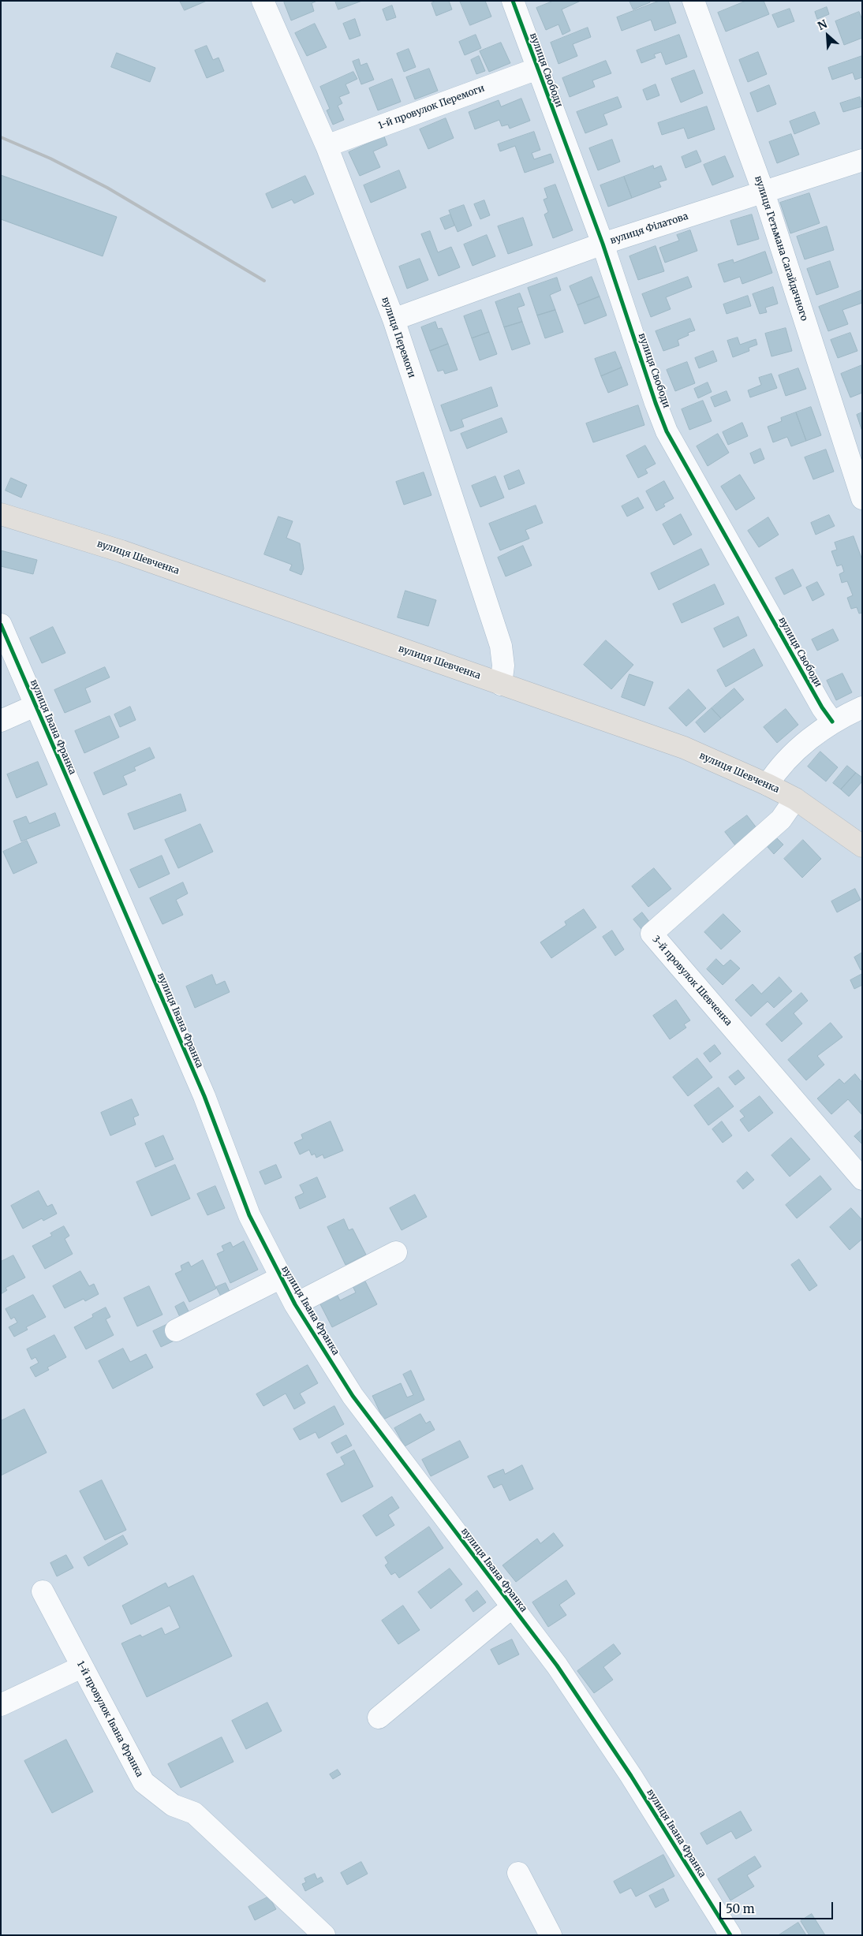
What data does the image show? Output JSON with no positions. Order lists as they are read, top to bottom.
{
  "streets": {
    "main road": ["вулиця Шевченка"],
    "street": [
      "вулиця Свободи",
      "1-й провулок Перемоги",
      "вулиця Філатова",
      "вулиця Гетьмана Сагайдачного",
      "вулиця Перемоги",
      "вулиця Івана Франка",
      "3-й провулок Шевченка",
      "1-й провулок Івана Франка"
    ]
  },
  "crossings": [
    ["вулиця Свободи", "1-й провулок Перемоги"],
    ["вулиця Свободи", "вулиця Філатова"],
    ["1-й провулок Перемоги", "вулиця Перемоги"],
    ["вулиця Філатова", "вулиця Гетьмана Сагайдачного"],
    ["вулиця Філатова", "вулиця Перемоги"],
    ["вулиця Перемоги", "вулиця Шевченка"],
    ["вулиця Шевченка", "3-й провулок Шевченка"]
  ],
  "scale_bar": "50 m",
  "north": "top left"
}
